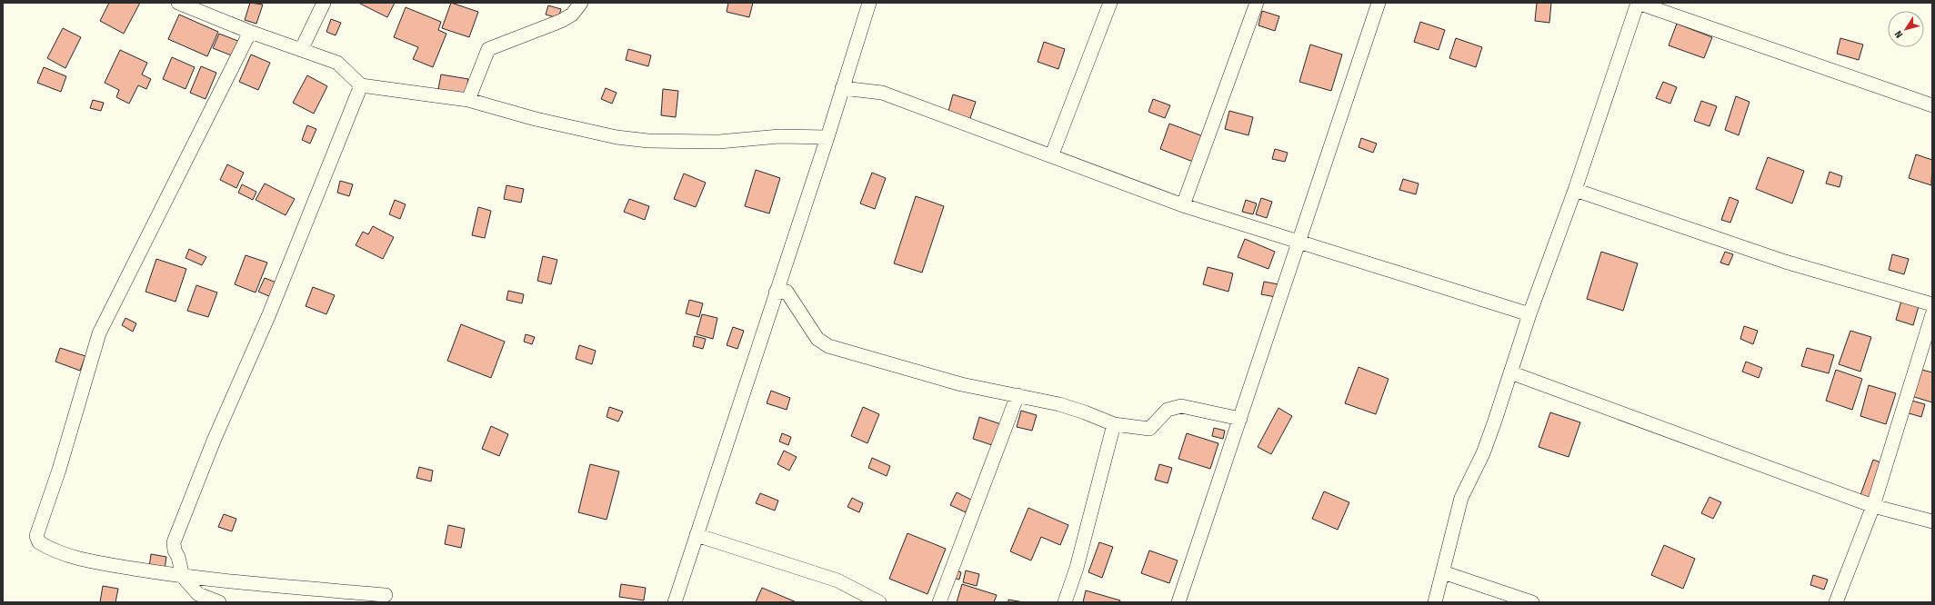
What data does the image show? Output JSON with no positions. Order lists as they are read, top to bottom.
{
  "north": "bottom left"
}
